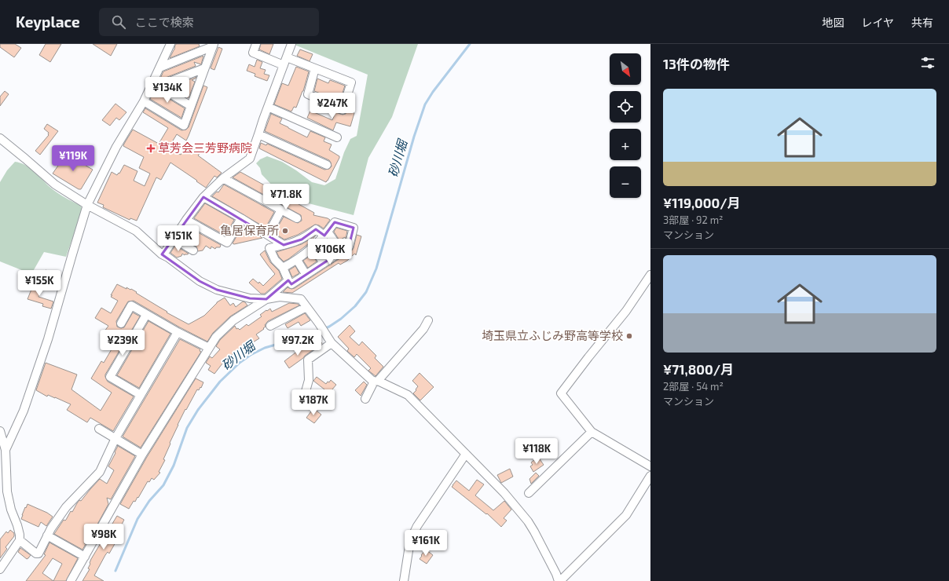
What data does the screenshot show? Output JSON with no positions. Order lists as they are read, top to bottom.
{
  "water": ["砂川堀"],
  "places": {
    "health": ["草芳会三芳野病院"],
    "other": ["亀居保育所", "埼玉県立ふじみ野高等学校"]
  },
  "north": "bottom right",
  "page": {
    "header": "Keyplace",
    "search": "ここで検索",
    "nav": ["地図", "レイヤ", "共有"],
    "heading": "13件の物件",
    "map_buttons": ["+", "−"],
    "price": [
      "¥134K",
      "¥247K",
      "¥119K",
      "¥71.8K",
      "¥151K",
      "¥106K",
      "¥155K",
      "¥239K",
      "¥97.2K",
      "¥187K",
      "¥118K",
      "¥98K",
      "¥161K"
    ],
    "list": [
      {
        "name": "¥119,000/月",
        "note": "3部屋 · 92 m² · マンション"
      },
      {
        "name": "¥71,800/月",
        "note": "2部屋 · 54 m² · マンション"
      }
    ]
  }
}
